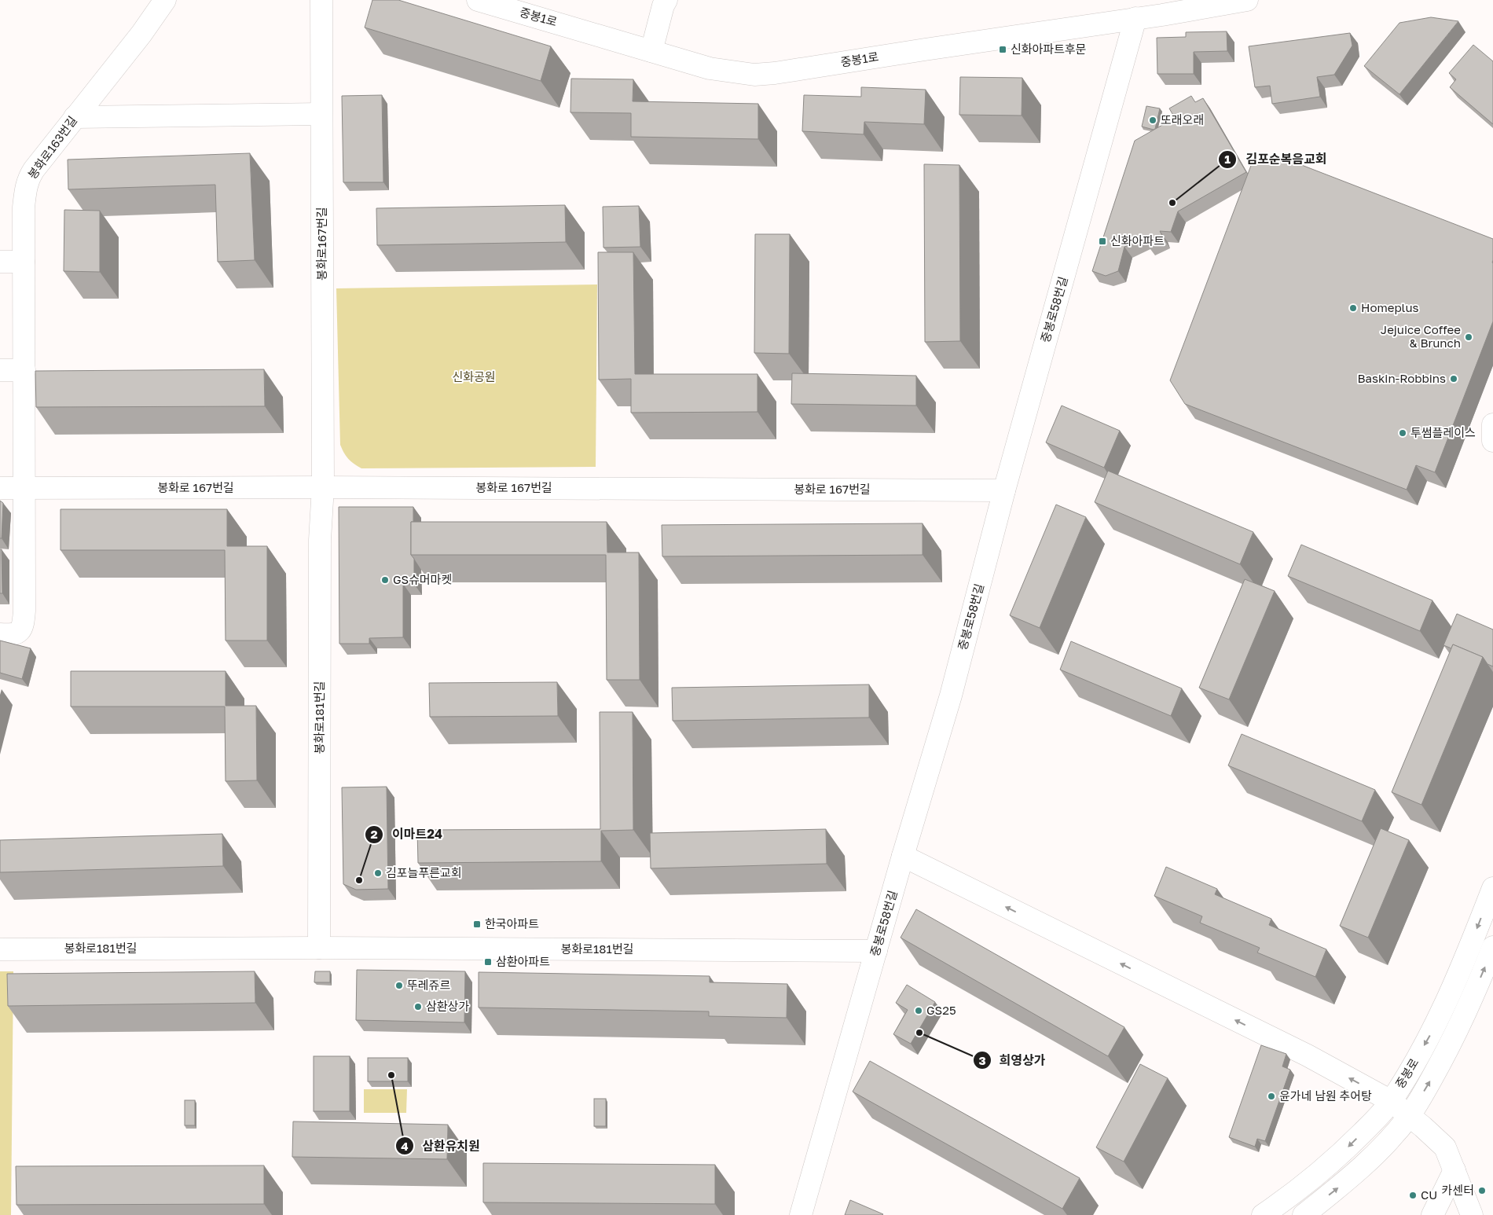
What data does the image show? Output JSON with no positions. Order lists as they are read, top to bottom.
{
  "streets": {
    "street": [
      "중봉1로",
      "봉화로163번길",
      "봉화로167번길",
      "중봉로58번길",
      "봉화로 167번길",
      "봉화로181번길",
      "중봉로"
    ]
  },
  "crossings": [
    ["중봉1로", "중봉로58번길"],
    ["봉화로163번길", "봉화로 167번길"],
    ["봉화로167번길", "봉화로 167번길"],
    ["봉화로167번길", "봉화로181번길"],
    ["중봉로58번길", "봉화로 167번길"],
    ["중봉로58번길", "봉화로181번길"],
    ["봉화로 167번길", "봉화로181번길"]
  ],
  "parks": ["신화공원"],
  "places": {
    "transit": [
      "신화아파트후문",
      "신화아파트",
      "한국아파트",
      "삼환아파트"
    ],
    "other": [
      "또래오래",
      "김포순복음교회",
      "Homeplus",
      "Jejuice Coffee & Brunch",
      "Baskin-Robbins",
      "투썸플레이스",
      "GS슈머마켓",
      "김포늘푸른교회",
      "이마트24",
      "뚜레쥬르",
      "삼환상가",
      "GS25",
      "희영상가",
      "삼환유치원",
      "윤가네 남원 추어탕",
      "카센터",
      "CU"
    ]
  }
}
